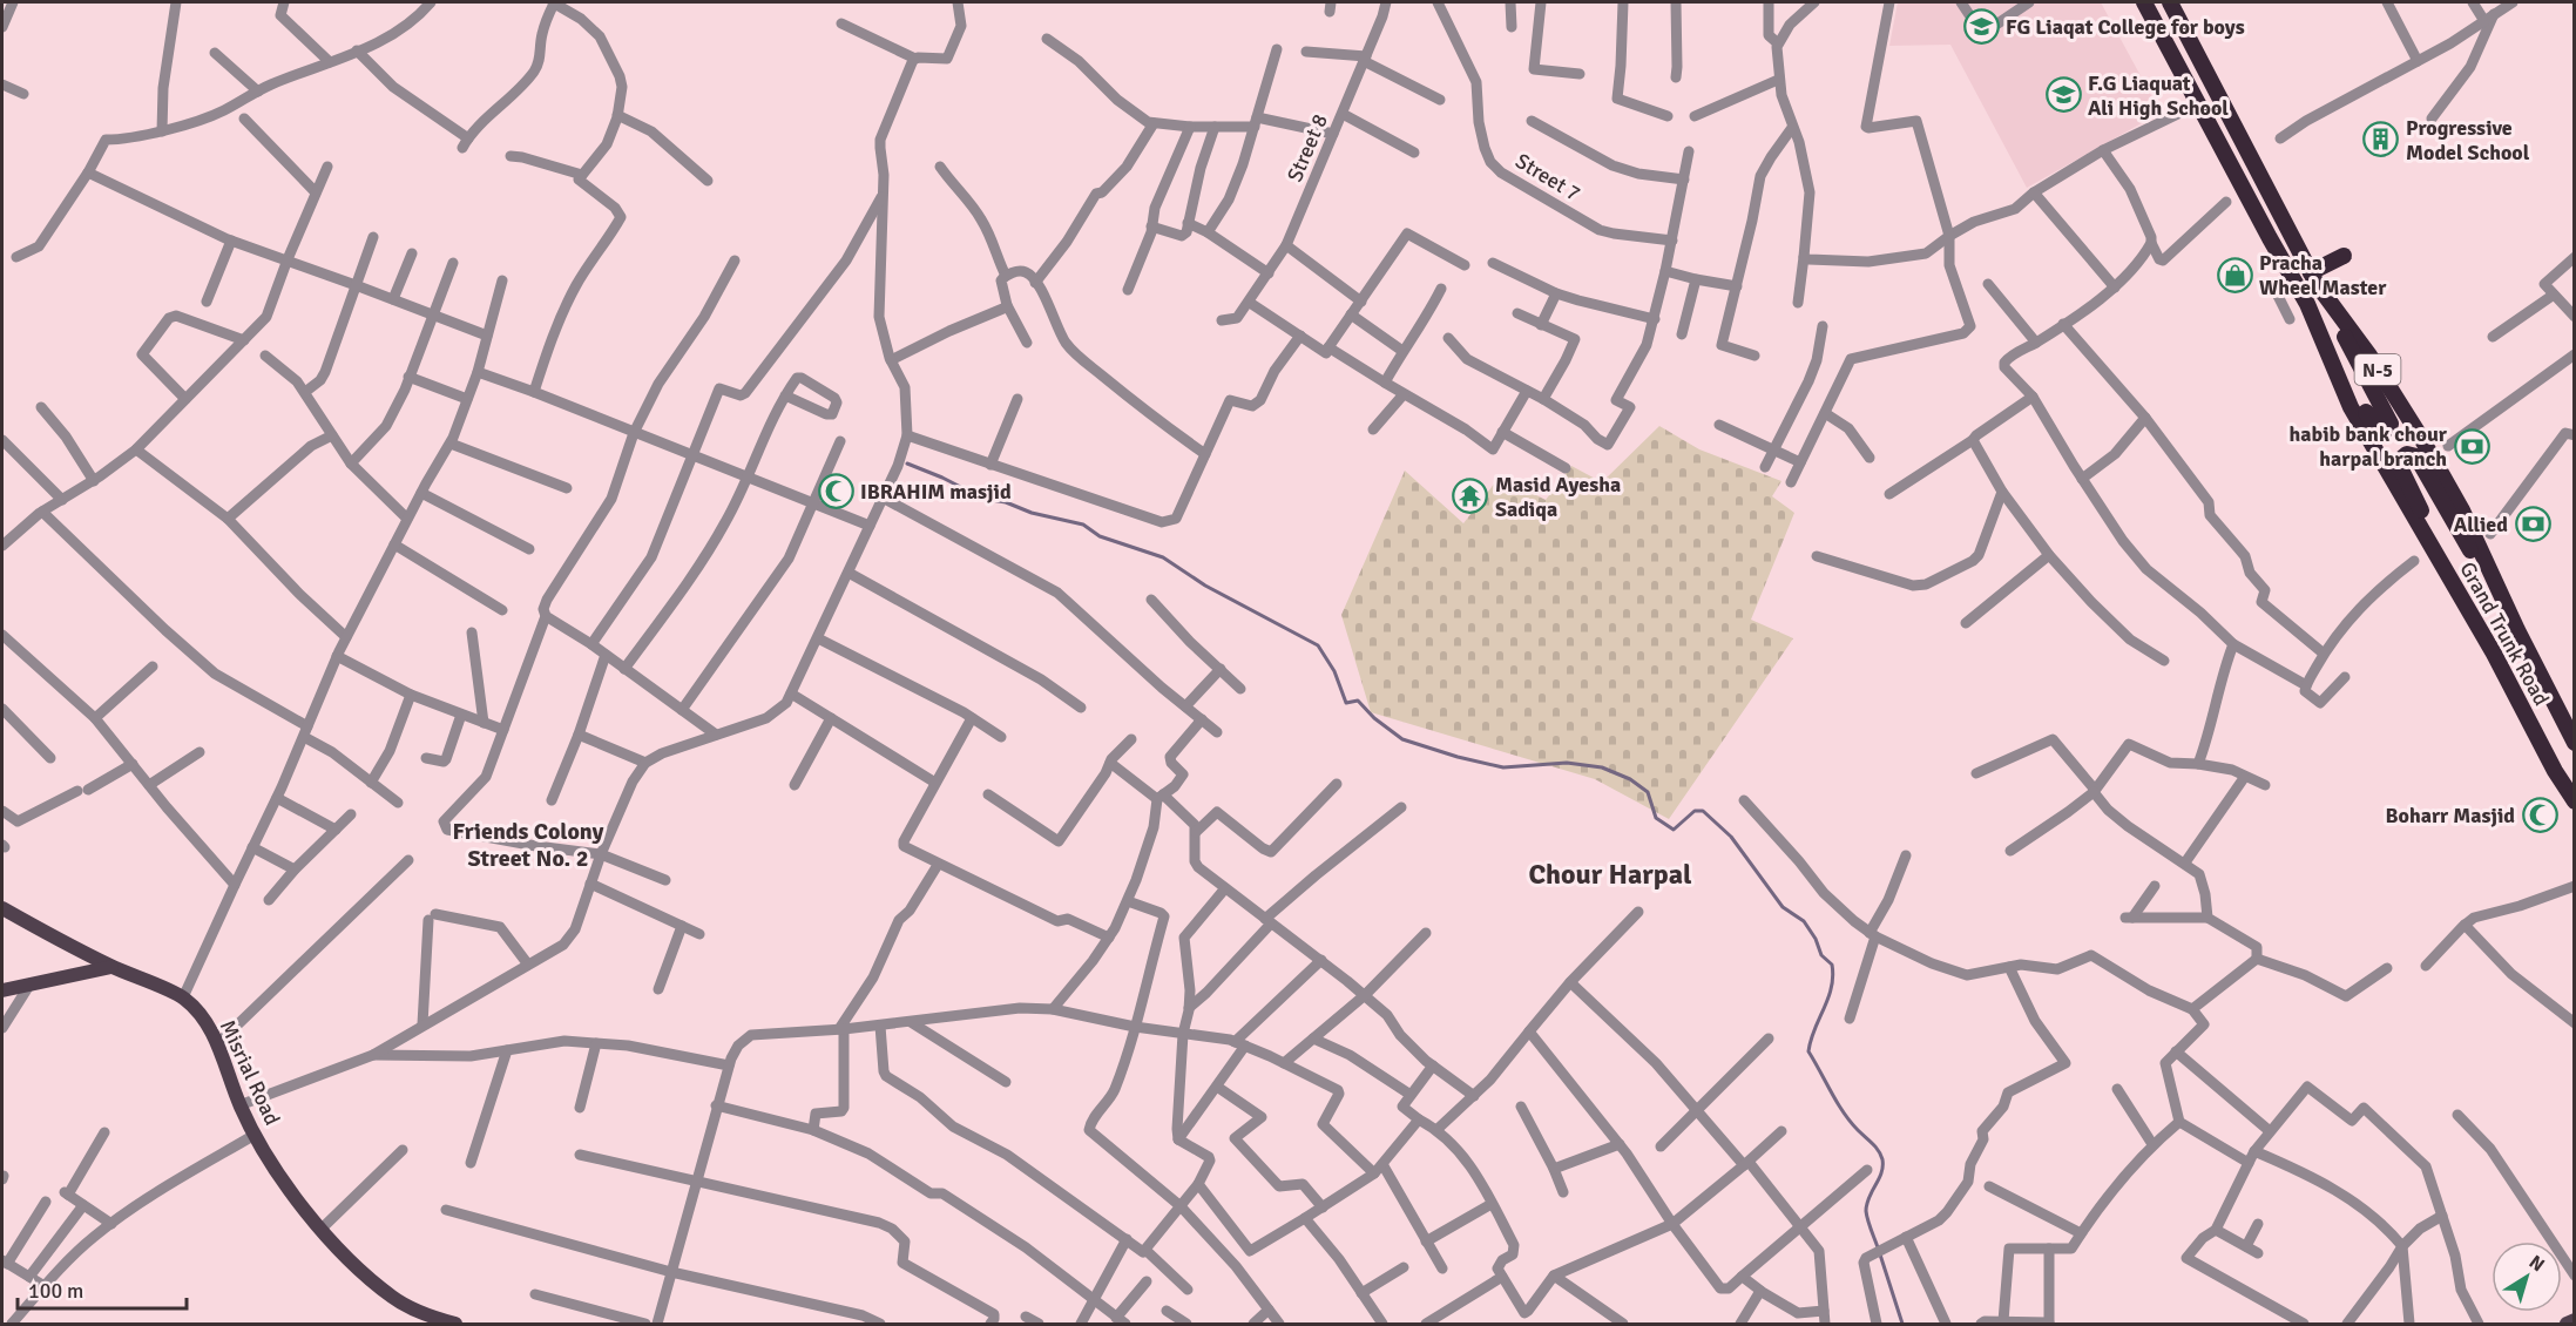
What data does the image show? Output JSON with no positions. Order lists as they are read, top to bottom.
{
  "streets": {
    "highway": ["N-5", "Grand Trunk Road"],
    "main road": ["Misrial Road"],
    "street": ["Street 8", "Street 7"]
  },
  "districts": ["Friends Colony Street No. 2", "Chour Harpal"],
  "places": {
    "school or university": ["FG Liaqat College for boys", "F.G Liaquat Ali High School"],
    "building": ["Progressive Model School"],
    "shop": ["Pracha Wheel Master"],
    "bank": ["habib bank chour harpal branch", "Allied"],
    "mosque": ["IBRAHIM masjid", "Boharr Masjid"],
    "temple": ["Masid Ayesha Sadiqa"]
  },
  "scale_bar": "100 m",
  "north": "top right"
}
